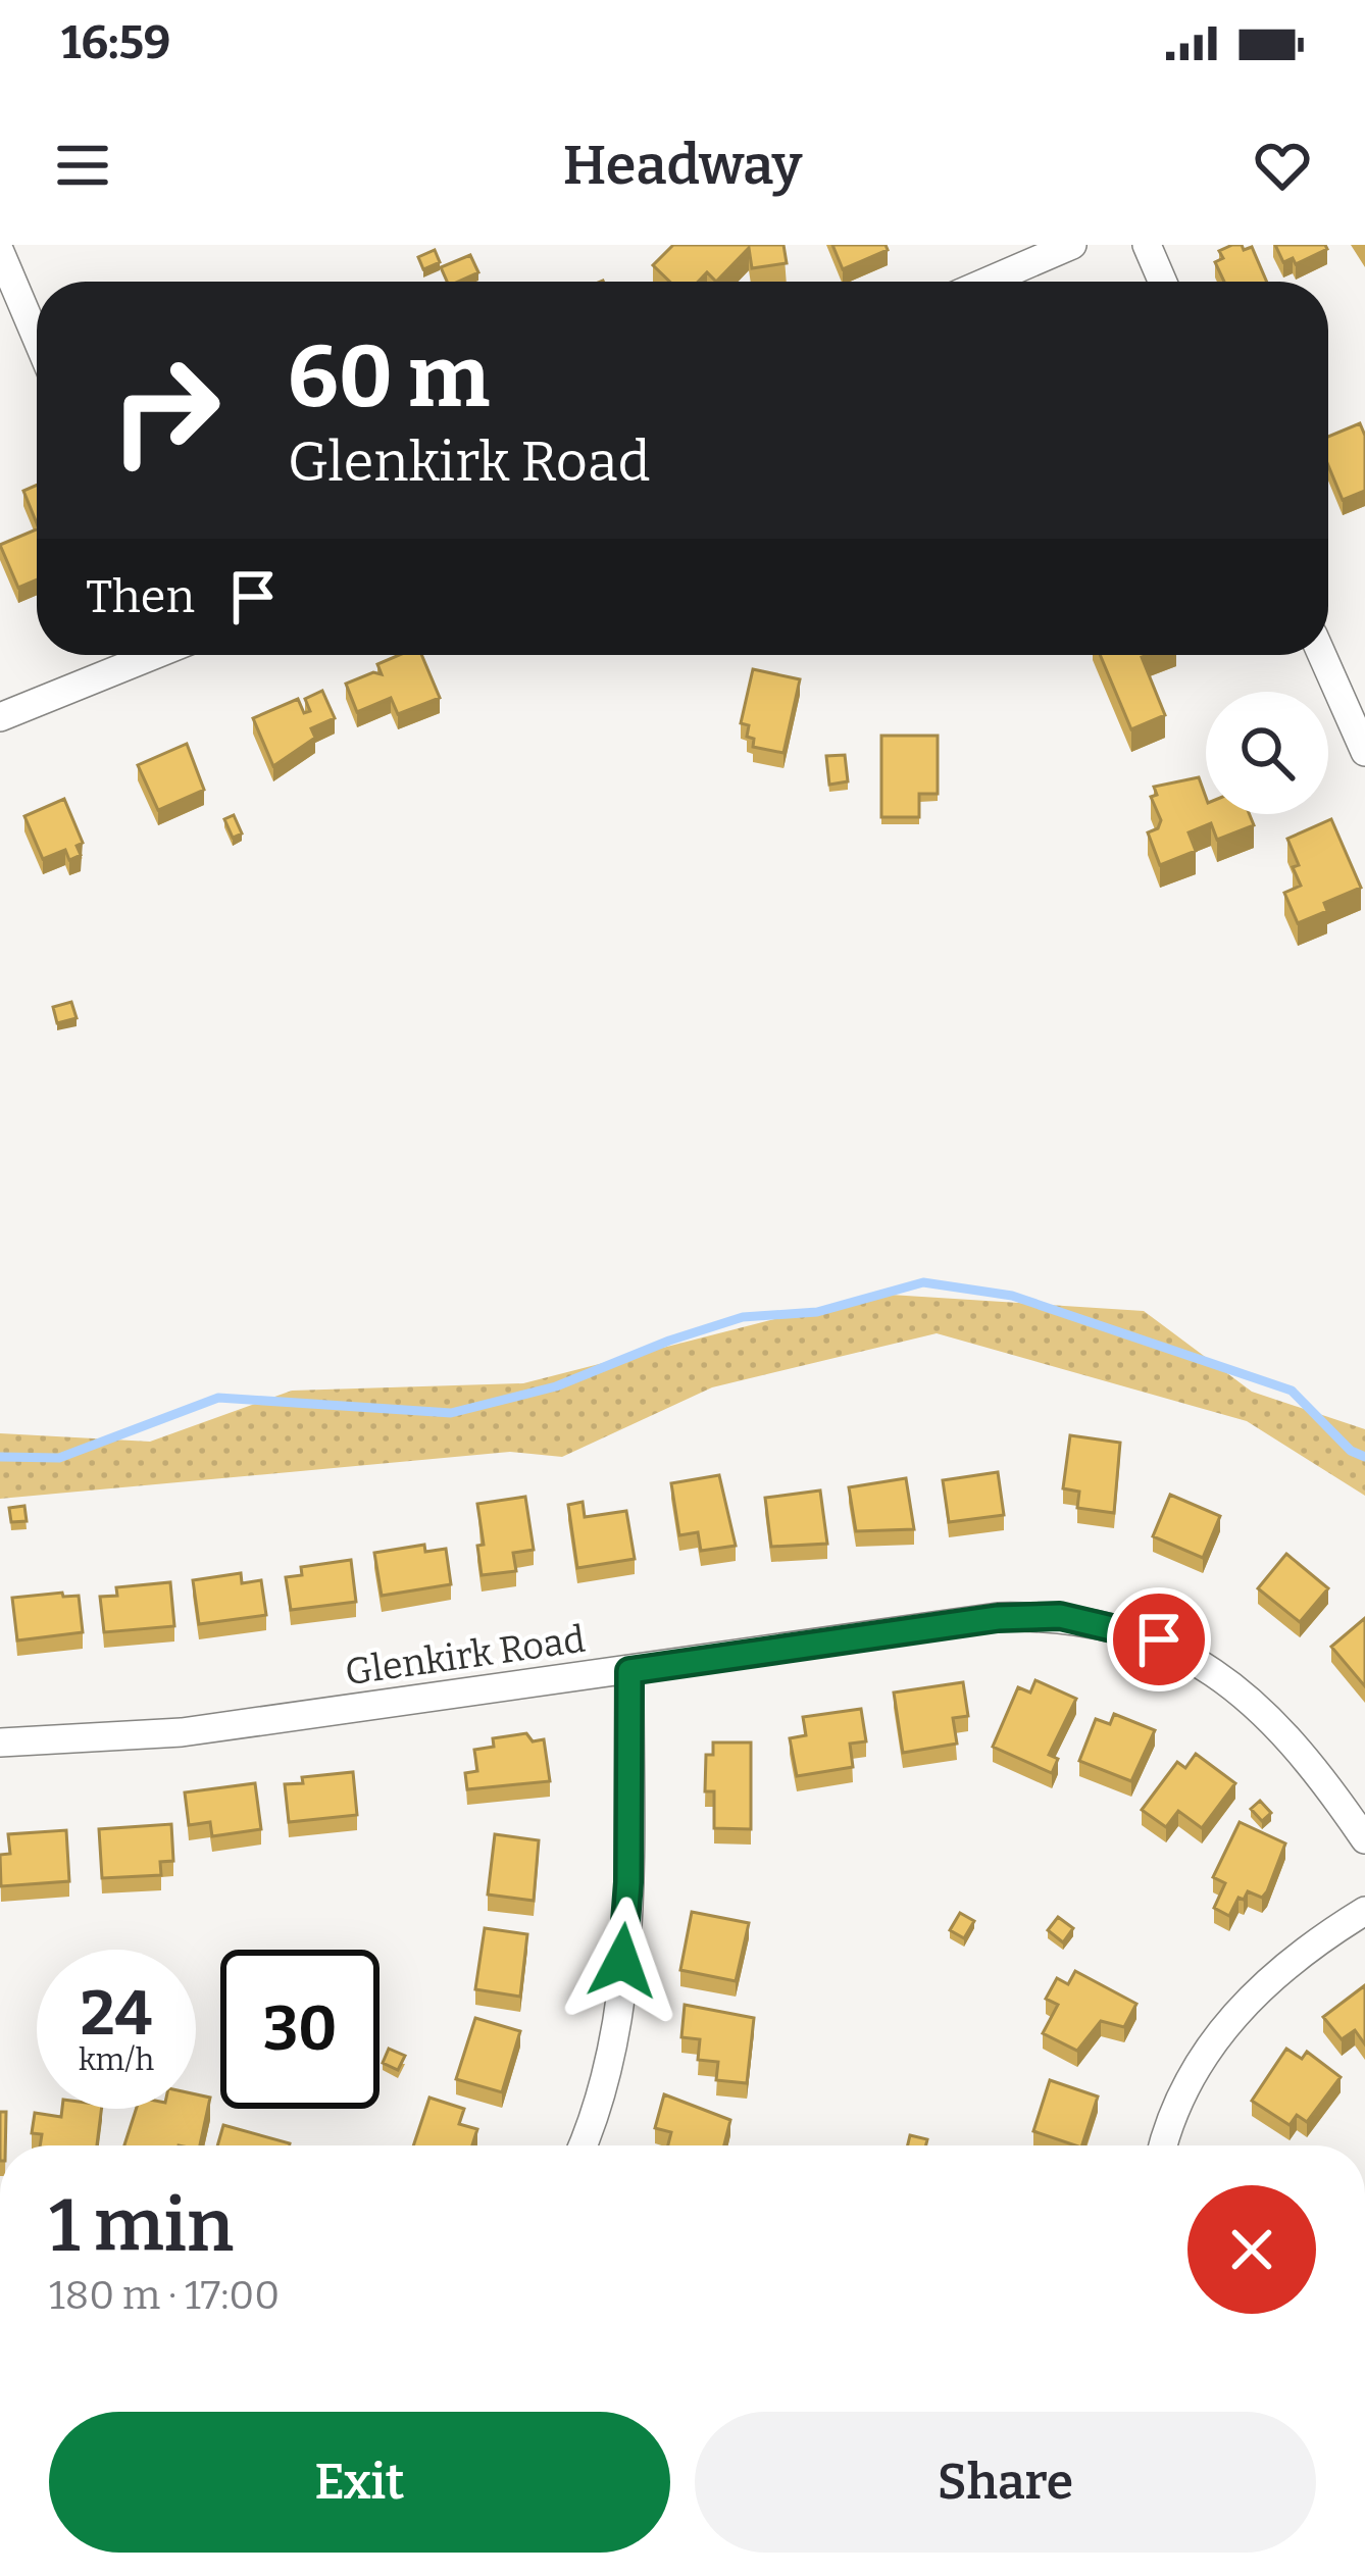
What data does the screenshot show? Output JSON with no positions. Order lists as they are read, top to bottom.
{
  "streets": {
    "street": ["Glenkirk Road"]
  },
  "page": {
    "status": "16:59",
    "header": "Headway",
    "turn": ["60 m", "Glenkirk Road"],
    "then": "Then",
    "speed": "24 km/h",
    "limit": "30",
    "heading": ["1 min", "180 m · 17:00"],
    "buttons": ["Exit", "Share"]
  }
}
